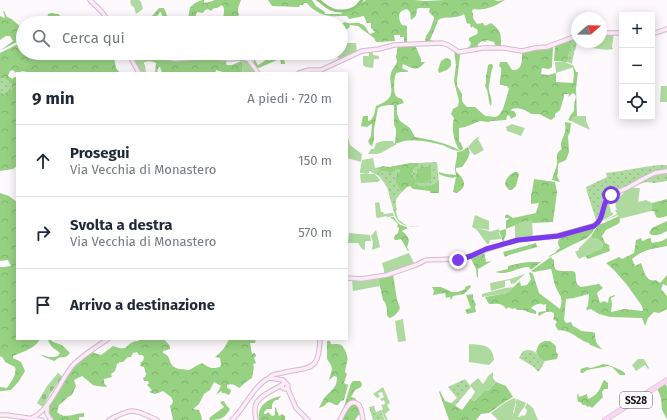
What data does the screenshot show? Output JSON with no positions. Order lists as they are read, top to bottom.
{
  "streets": {
    "main road": ["SS28"]
  },
  "north": "right",
  "page": {
    "map_buttons": ["+", "−"],
    "search": "Cerca qui",
    "heading": ["9 min", "A piedi · 720 m"],
    "list": [
      ["Prosegui", "Via Vecchia di Monastero", "150 m"],
      ["Svolta a destra", "Via Vecchia di Monastero", "570 m"],
      "Arrivo a destinazione"
    ]
  }
}
